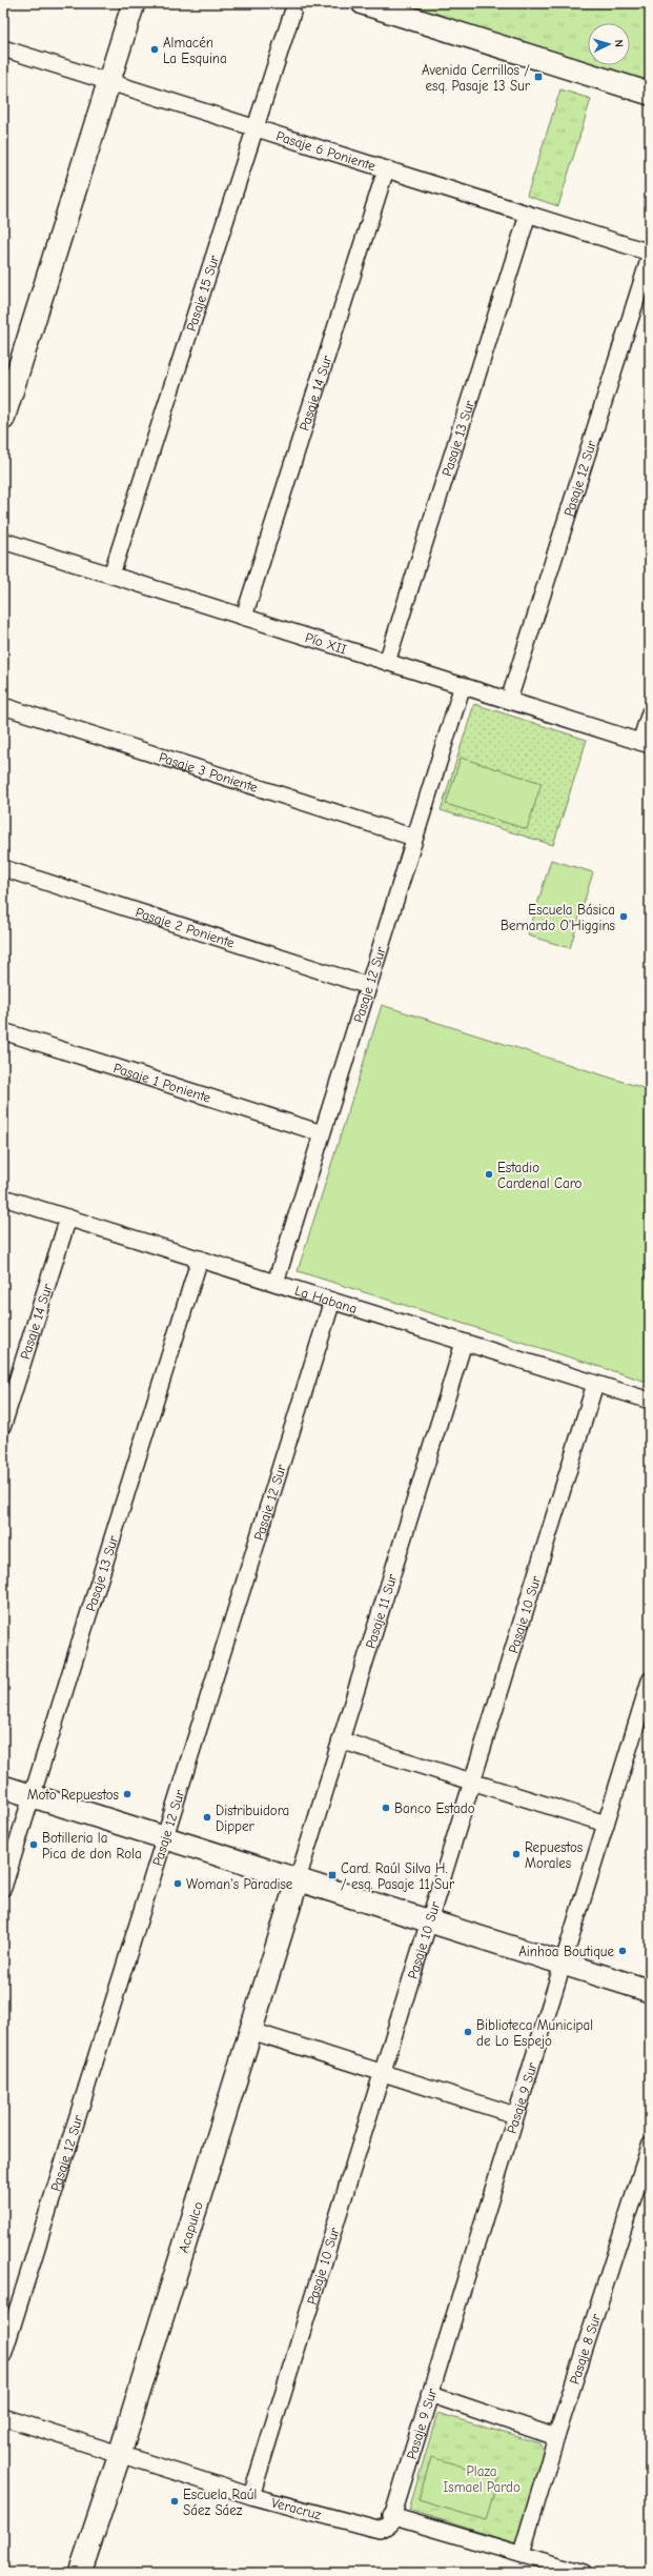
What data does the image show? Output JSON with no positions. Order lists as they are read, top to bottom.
{
  "streets": {
    "main road": ["Acapulco"],
    "street": [
      "Pasaje 6 Poniente",
      "Pasaje 15 Sur",
      "Pasaje 14 Sur",
      "Pasaje 13 Sur",
      "Pasaje 12 Sur",
      "Pío XII",
      "Pasaje 3 Poniente",
      "Pasaje 2 Poniente",
      "Pasaje 1 Poniente",
      "La Habana",
      "Pasaje 11 Sur",
      "Pasaje 10 Sur",
      "Pasaje 9 Sur",
      "Pasaje 8 Sur",
      "Veracruz"
    ]
  },
  "crossings": [
    ["Pasaje 6 Poniente", "Pasaje 15 Sur"],
    ["Pasaje 6 Poniente", "Pasaje 14 Sur"],
    ["Pasaje 6 Poniente", "Pasaje 13 Sur"],
    ["Pasaje 15 Sur", "Pío XII"],
    ["Pasaje 14 Sur", "Pío XII"],
    ["Pasaje 14 Sur", "La Habana"],
    ["Pasaje 13 Sur", "Pío XII"],
    ["Pasaje 13 Sur", "La Habana"],
    ["Pasaje 12 Sur", "Pío XII"],
    ["Pasaje 12 Sur", "Pasaje 3 Poniente"],
    ["Pasaje 12 Sur", "Pasaje 2 Poniente"],
    ["Pasaje 12 Sur", "Pasaje 1 Poniente"],
    ["Pasaje 12 Sur", "La Habana"],
    ["La Habana", "Pasaje 11 Sur"],
    ["La Habana", "Pasaje 10 Sur"],
    ["Pasaje 11 Sur", "Acapulco"],
    ["Pasaje 10 Sur", "Veracruz"],
    ["Pasaje 9 Sur", "Veracruz"],
    ["Acapulco", "Veracruz"]
  ],
  "parks": ["Plaza Ismael Pardo"],
  "places": {
    "other": [
      "Almacén La Esquina",
      "Escuela Básica Bernardo O'Higgins",
      "Estadio Cardenal Caro",
      "Moto Repuestos",
      "Banco Estado",
      "Distribuidora Dipper",
      "Botilleria la Pica de don Rola",
      "Repuestos Morales",
      "Woman's Paradise",
      "Ainhoa Boutique",
      "Biblioteca Municipal de Lo Espejo",
      "Escuela Raúl Sáez Sáez"
    ],
    "transit": ["Avenida Cerrillos / esq. Pasaje 13 Sur", "Card. Raúl Silva H. / esq. Pasaje 11 Sur"]
  },
  "north": "right"
}
